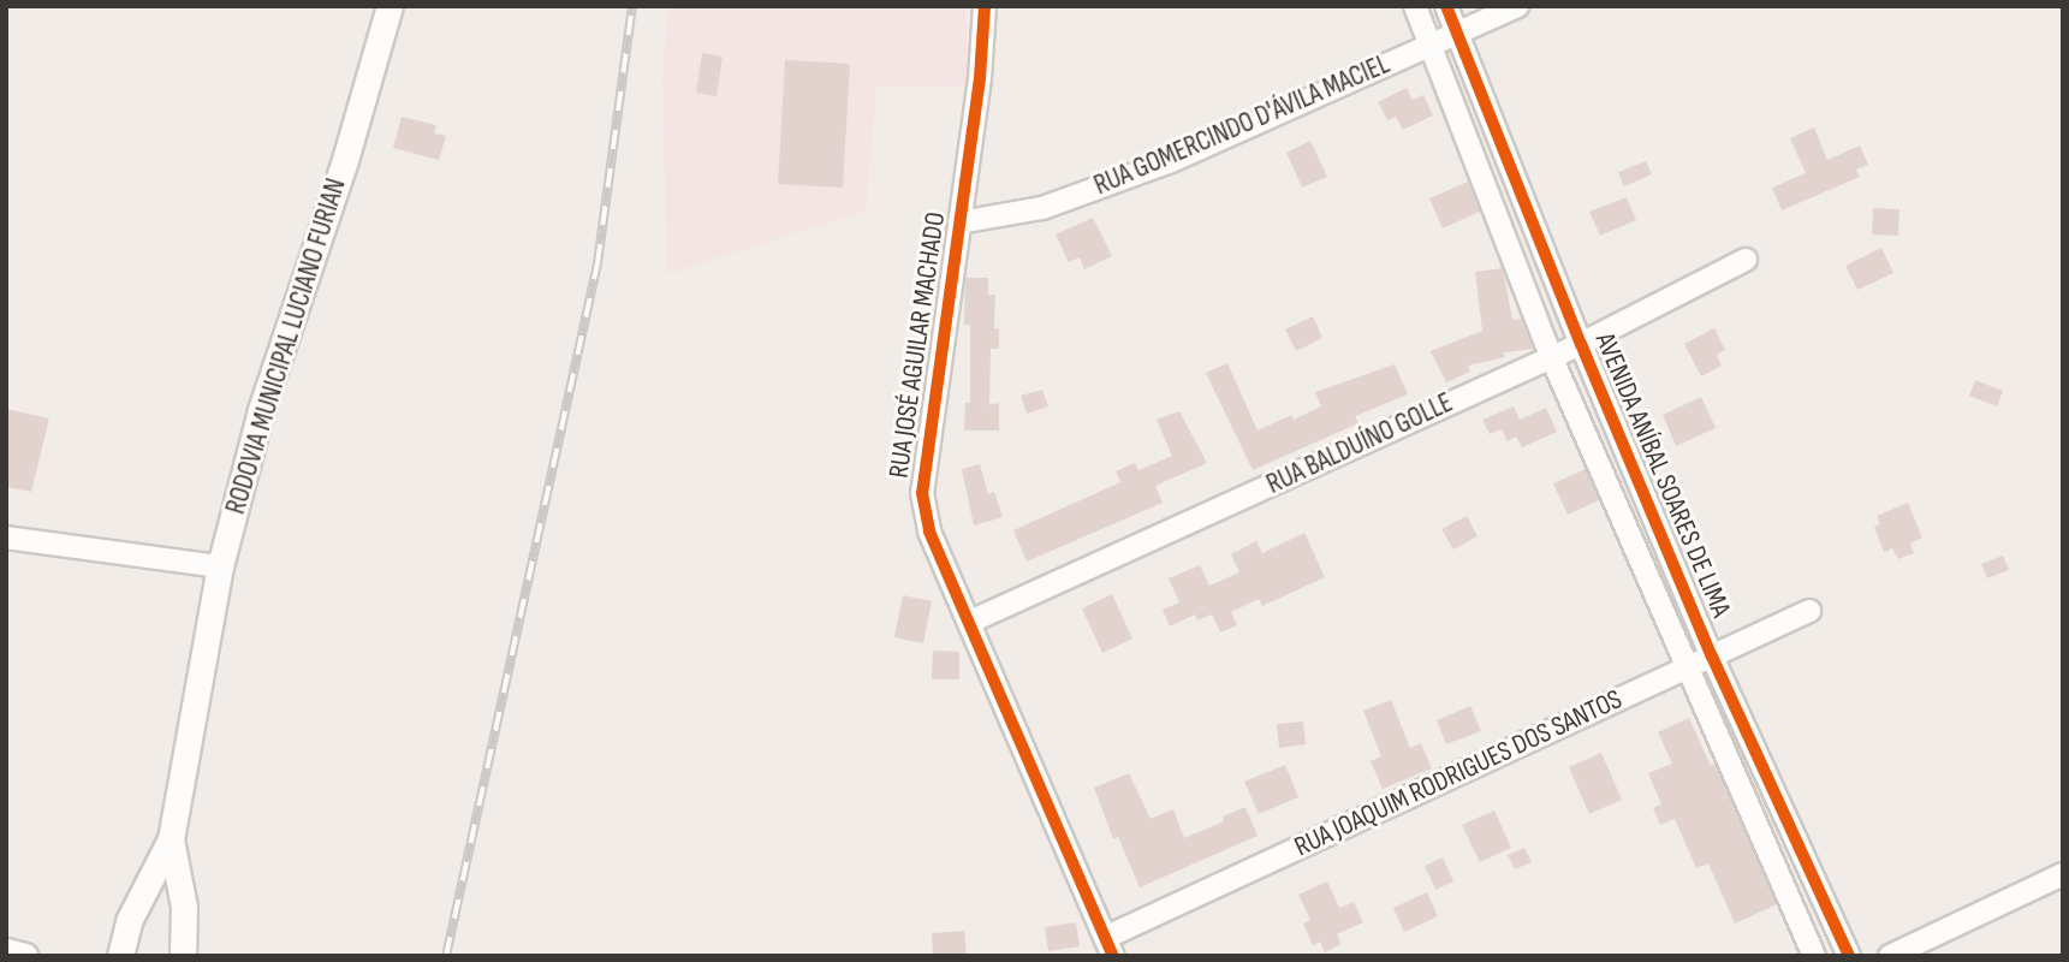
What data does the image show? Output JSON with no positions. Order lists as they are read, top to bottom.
{
  "streets": {
    "main road": ["RODOVIA MUNICIPAL LUCIANO FURIAN"],
    "street": [
      "RUA GOMERCINDO D'ÁVILA MACIEL",
      "RUA JOSÉ AGUILAR MACHADO",
      "RUA BALDUÍNO GOLLE",
      "AVENIDA ANÍBAL SOARES DE LIMA",
      "RUA JOAQUIM RODRIGUES DOS SANTOS"
    ]
  },
  "crossings": [
    ["RUA GOMERCINDO D'ÁVILA MACIEL", "RUA JOSÉ AGUILAR MACHADO"],
    ["RUA GOMERCINDO D'ÁVILA MACIEL", "AVENIDA ANÍBAL SOARES DE LIMA"],
    ["RUA JOSÉ AGUILAR MACHADO", "RUA BALDUÍNO GOLLE"],
    ["RUA JOSÉ AGUILAR MACHADO", "RUA JOAQUIM RODRIGUES DOS SANTOS"],
    ["RUA BALDUÍNO GOLLE", "AVENIDA ANÍBAL SOARES DE LIMA"],
    ["AVENIDA ANÍBAL SOARES DE LIMA", "RUA JOAQUIM RODRIGUES DOS SANTOS"]
  ]
}
